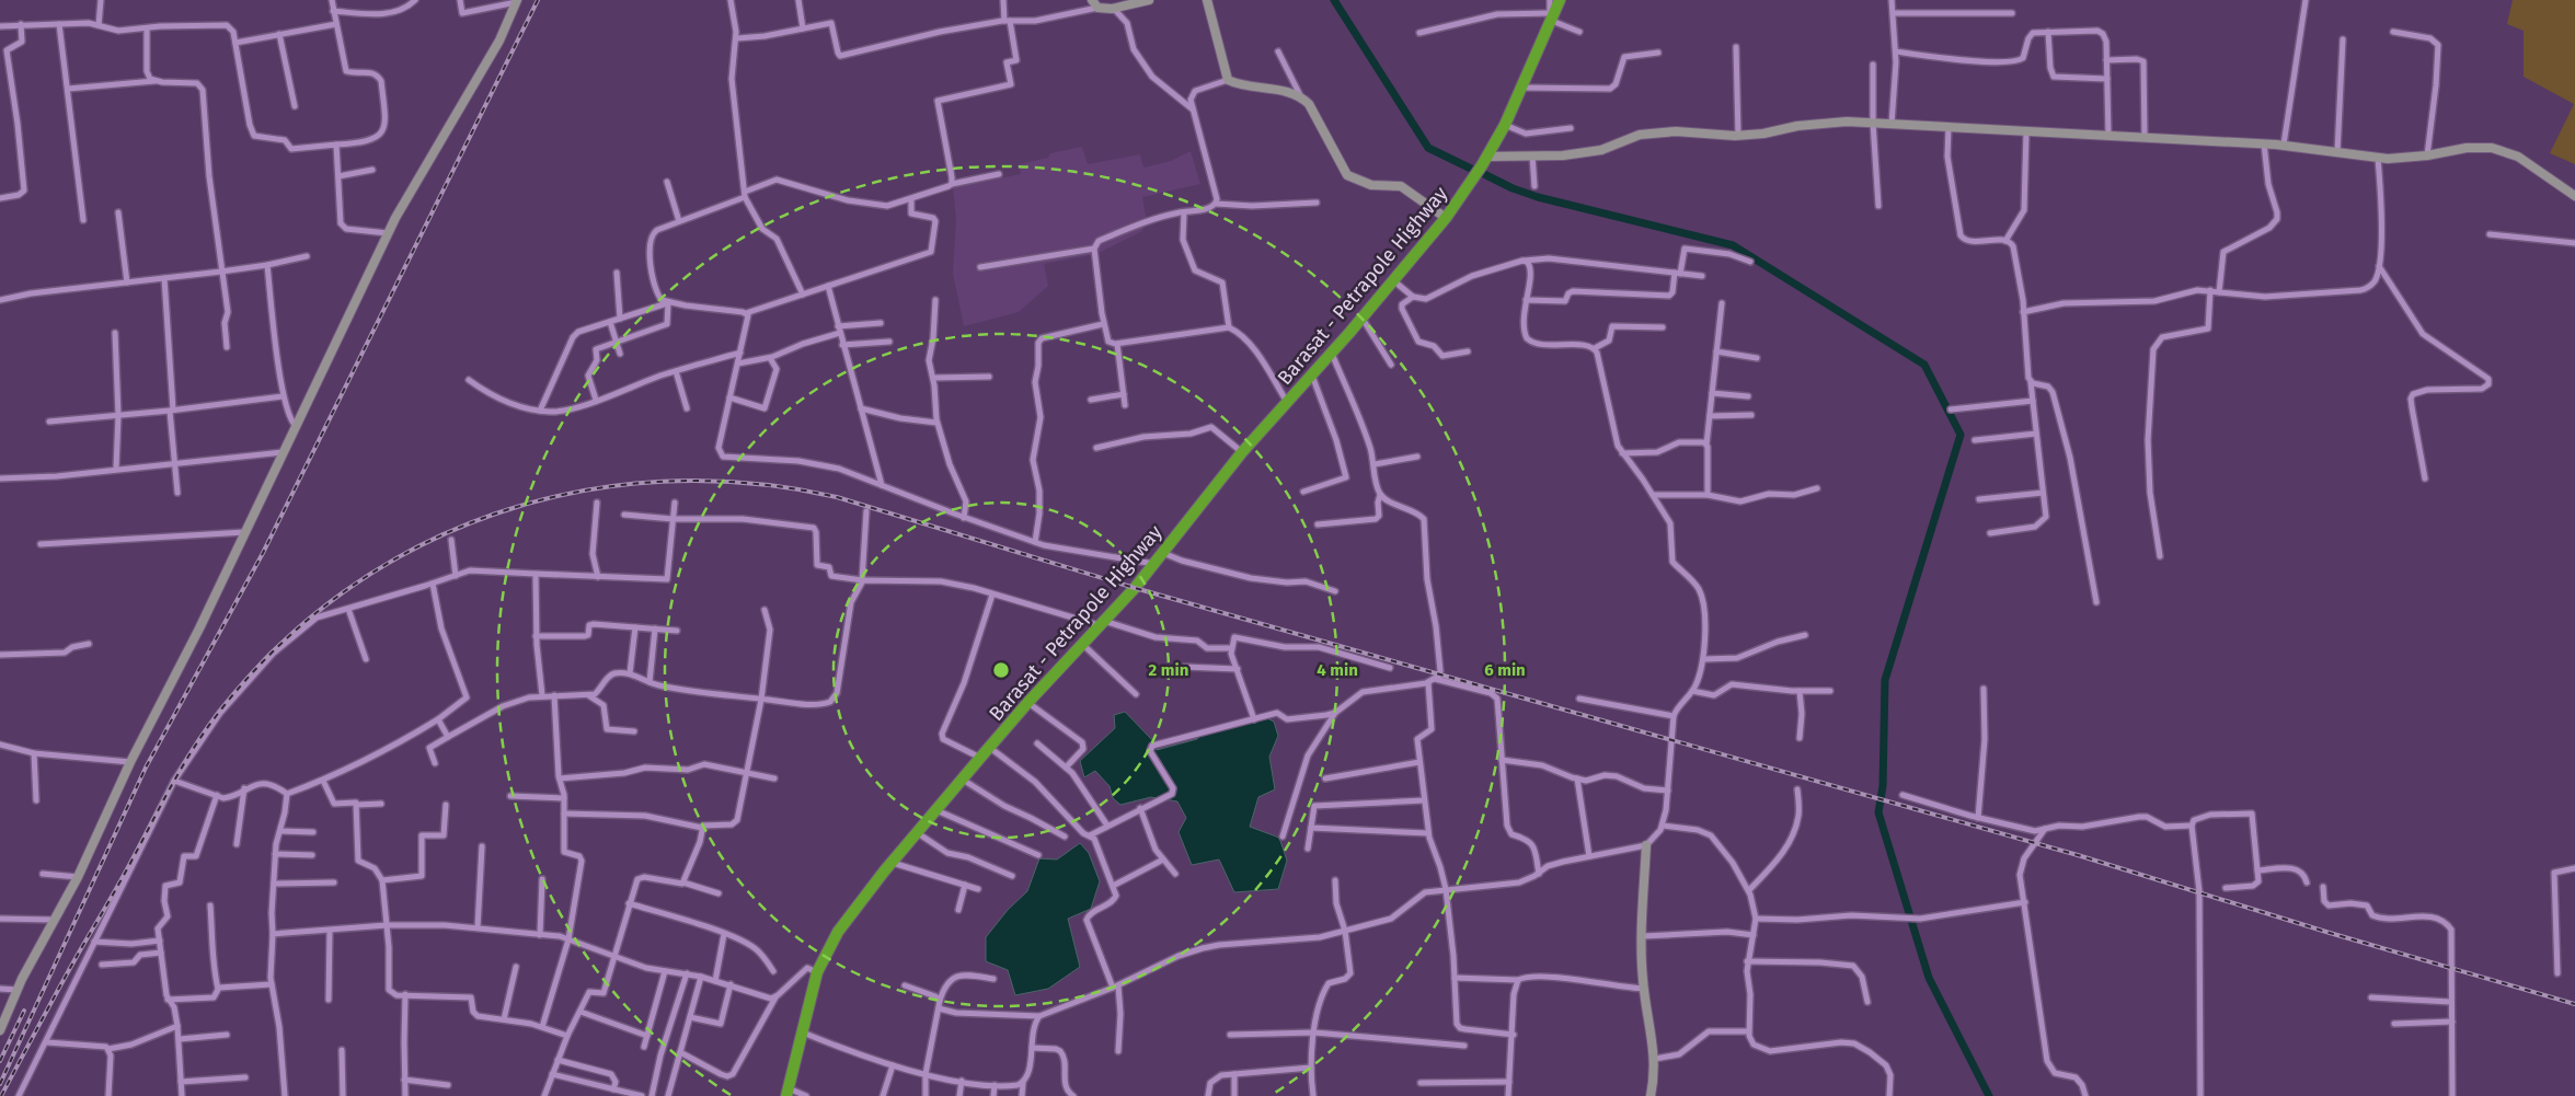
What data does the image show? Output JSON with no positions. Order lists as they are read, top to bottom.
{
  "streets": {
    "highway": ["Barasat - Petrapole Highway"]
  },
  "rings": ["2 min", "4 min", "6 min"]
}
